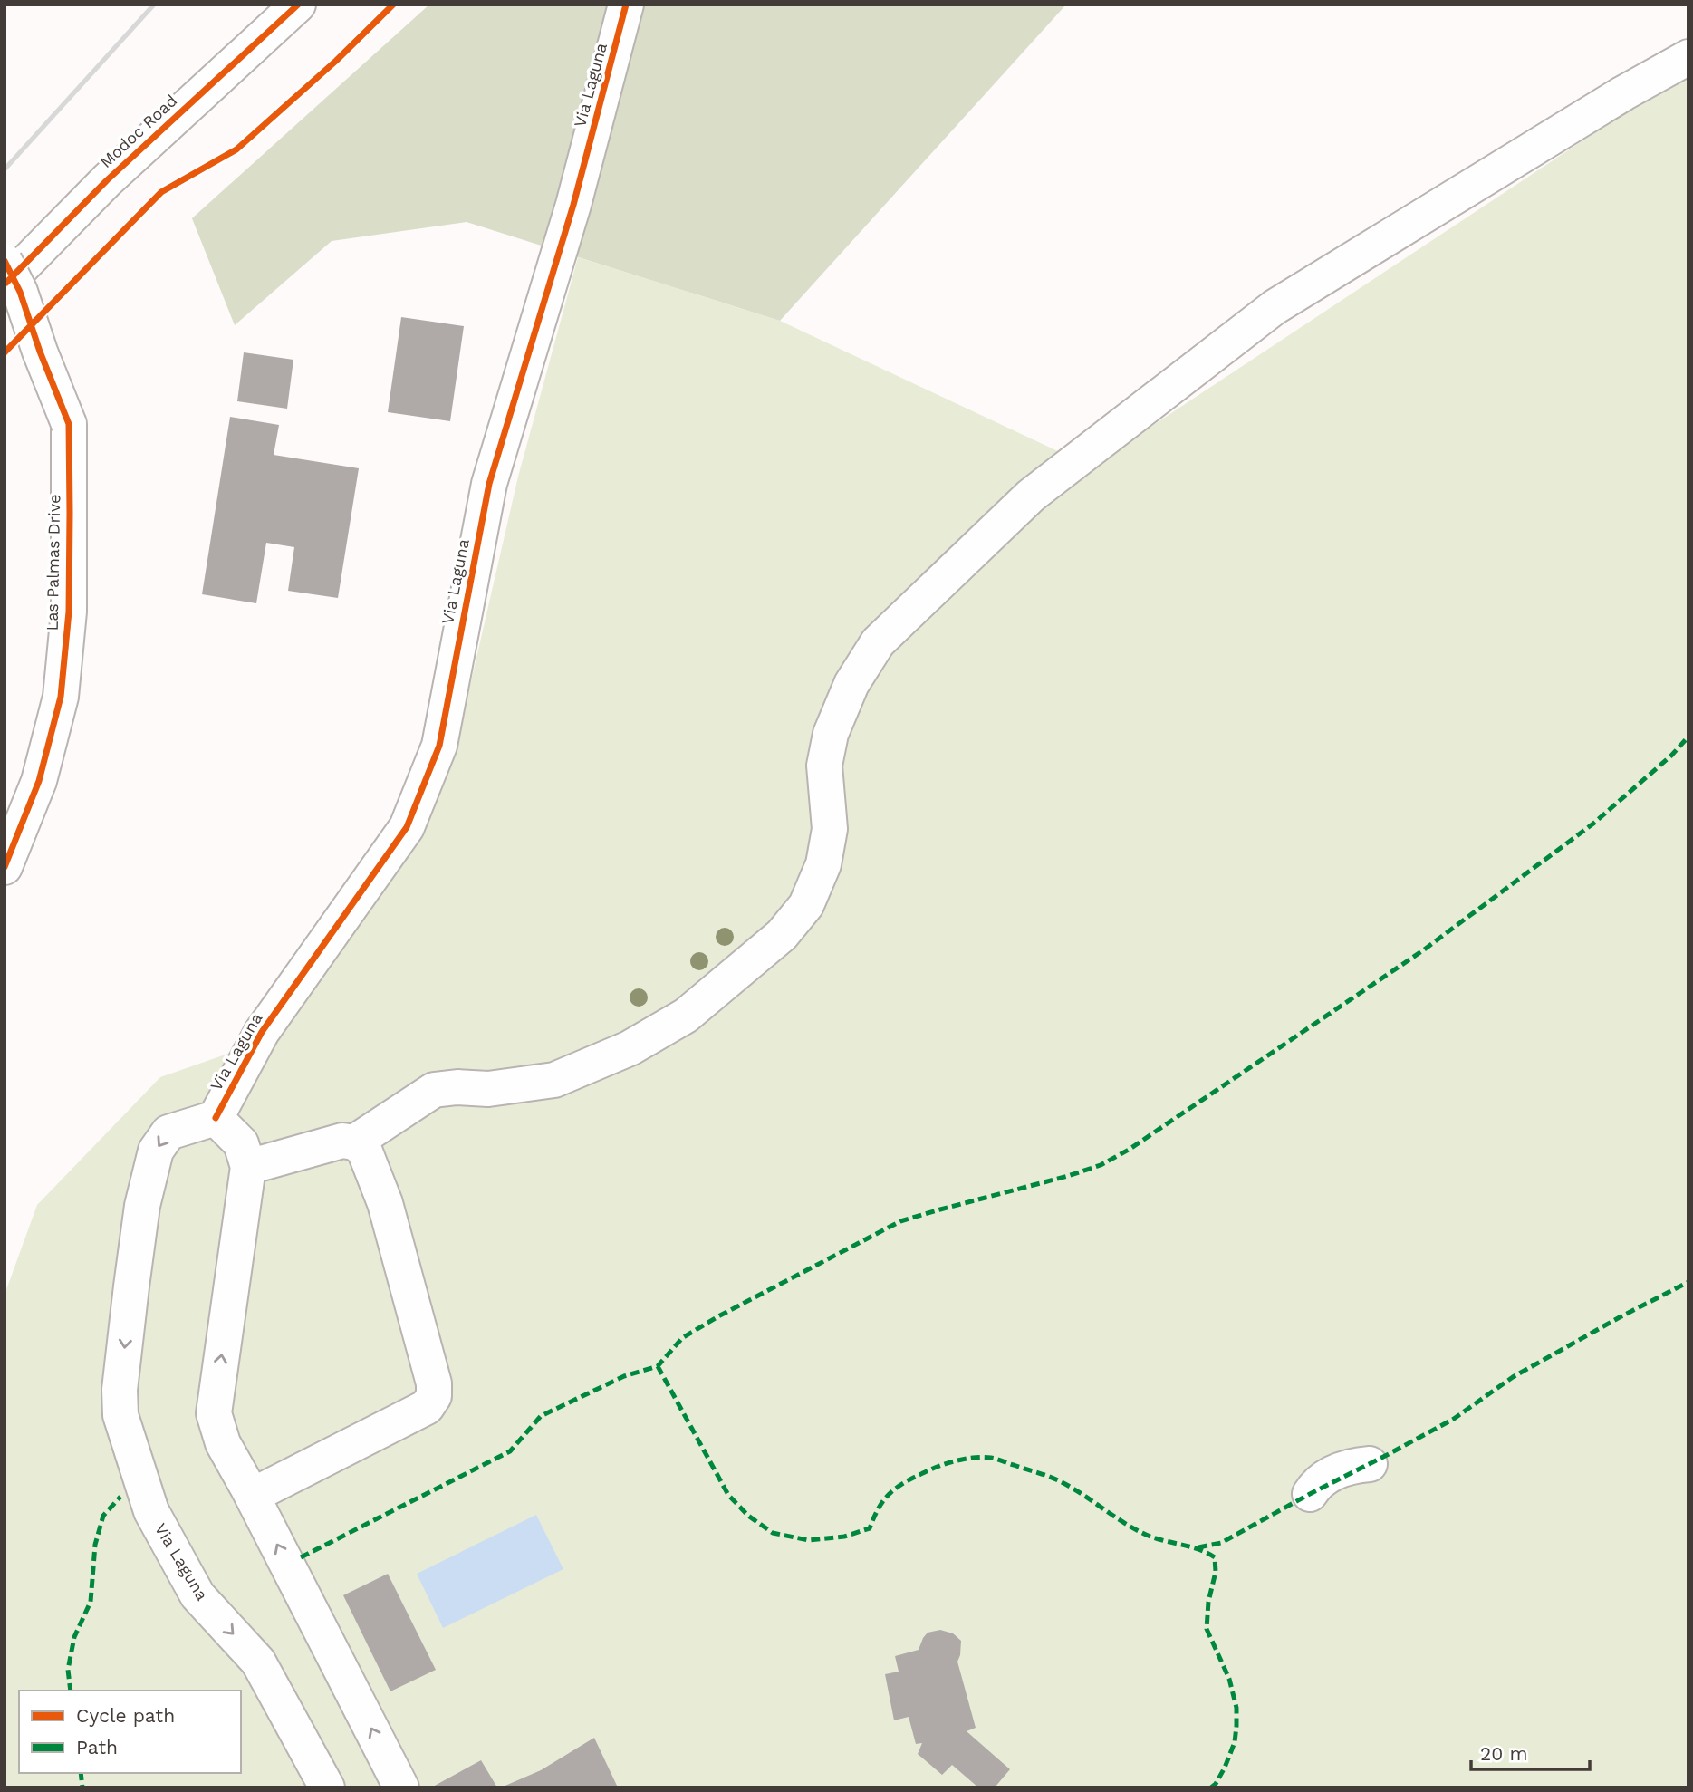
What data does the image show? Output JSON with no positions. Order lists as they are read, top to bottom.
{
  "streets": {
    "street": ["Via Laguna", "Modoc Road", "Las Palmas Drive"]
  },
  "legend": ["Cycle path", "Path"],
  "scale_bar": "20 m"
}
